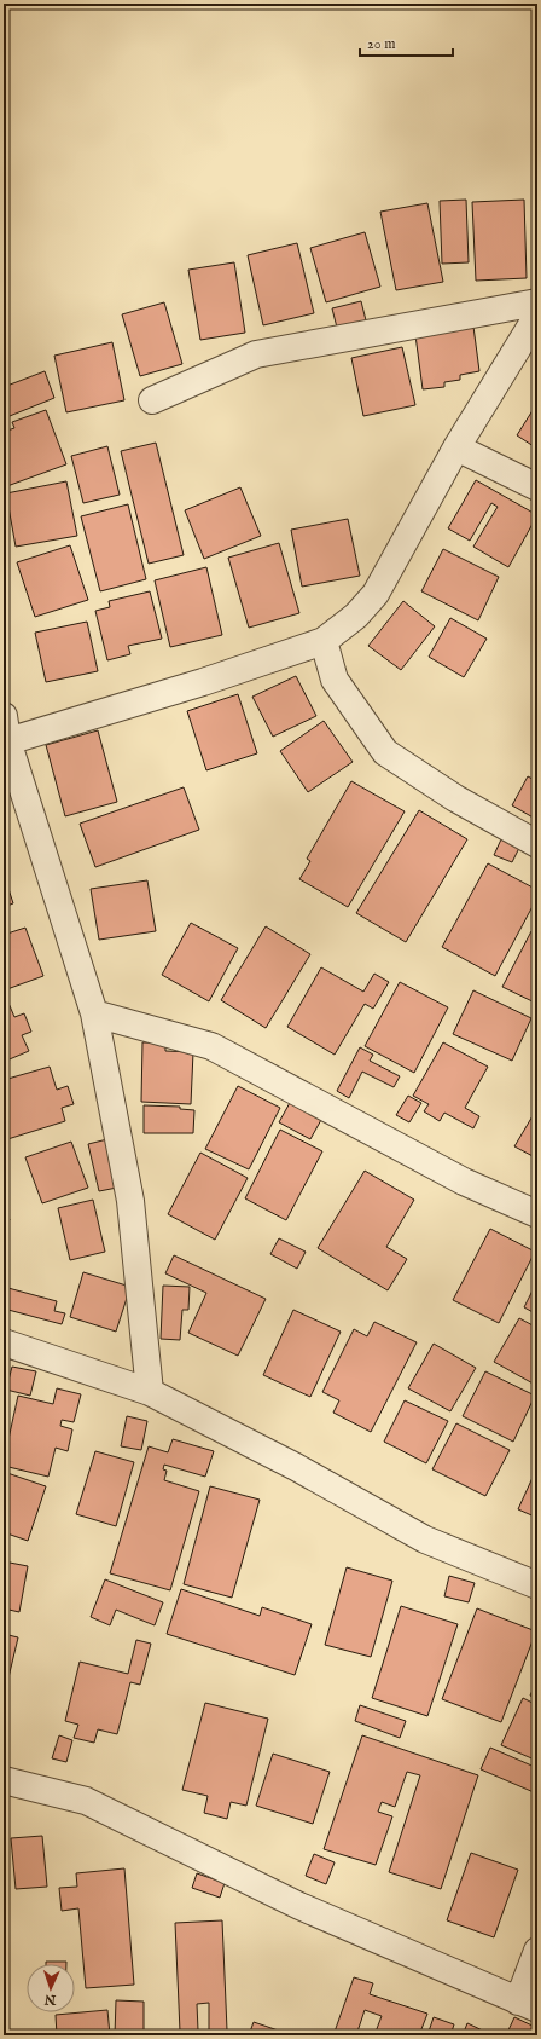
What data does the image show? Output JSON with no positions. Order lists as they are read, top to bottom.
{
  "scale_bar": "20 m",
  "north": "bottom"
}
